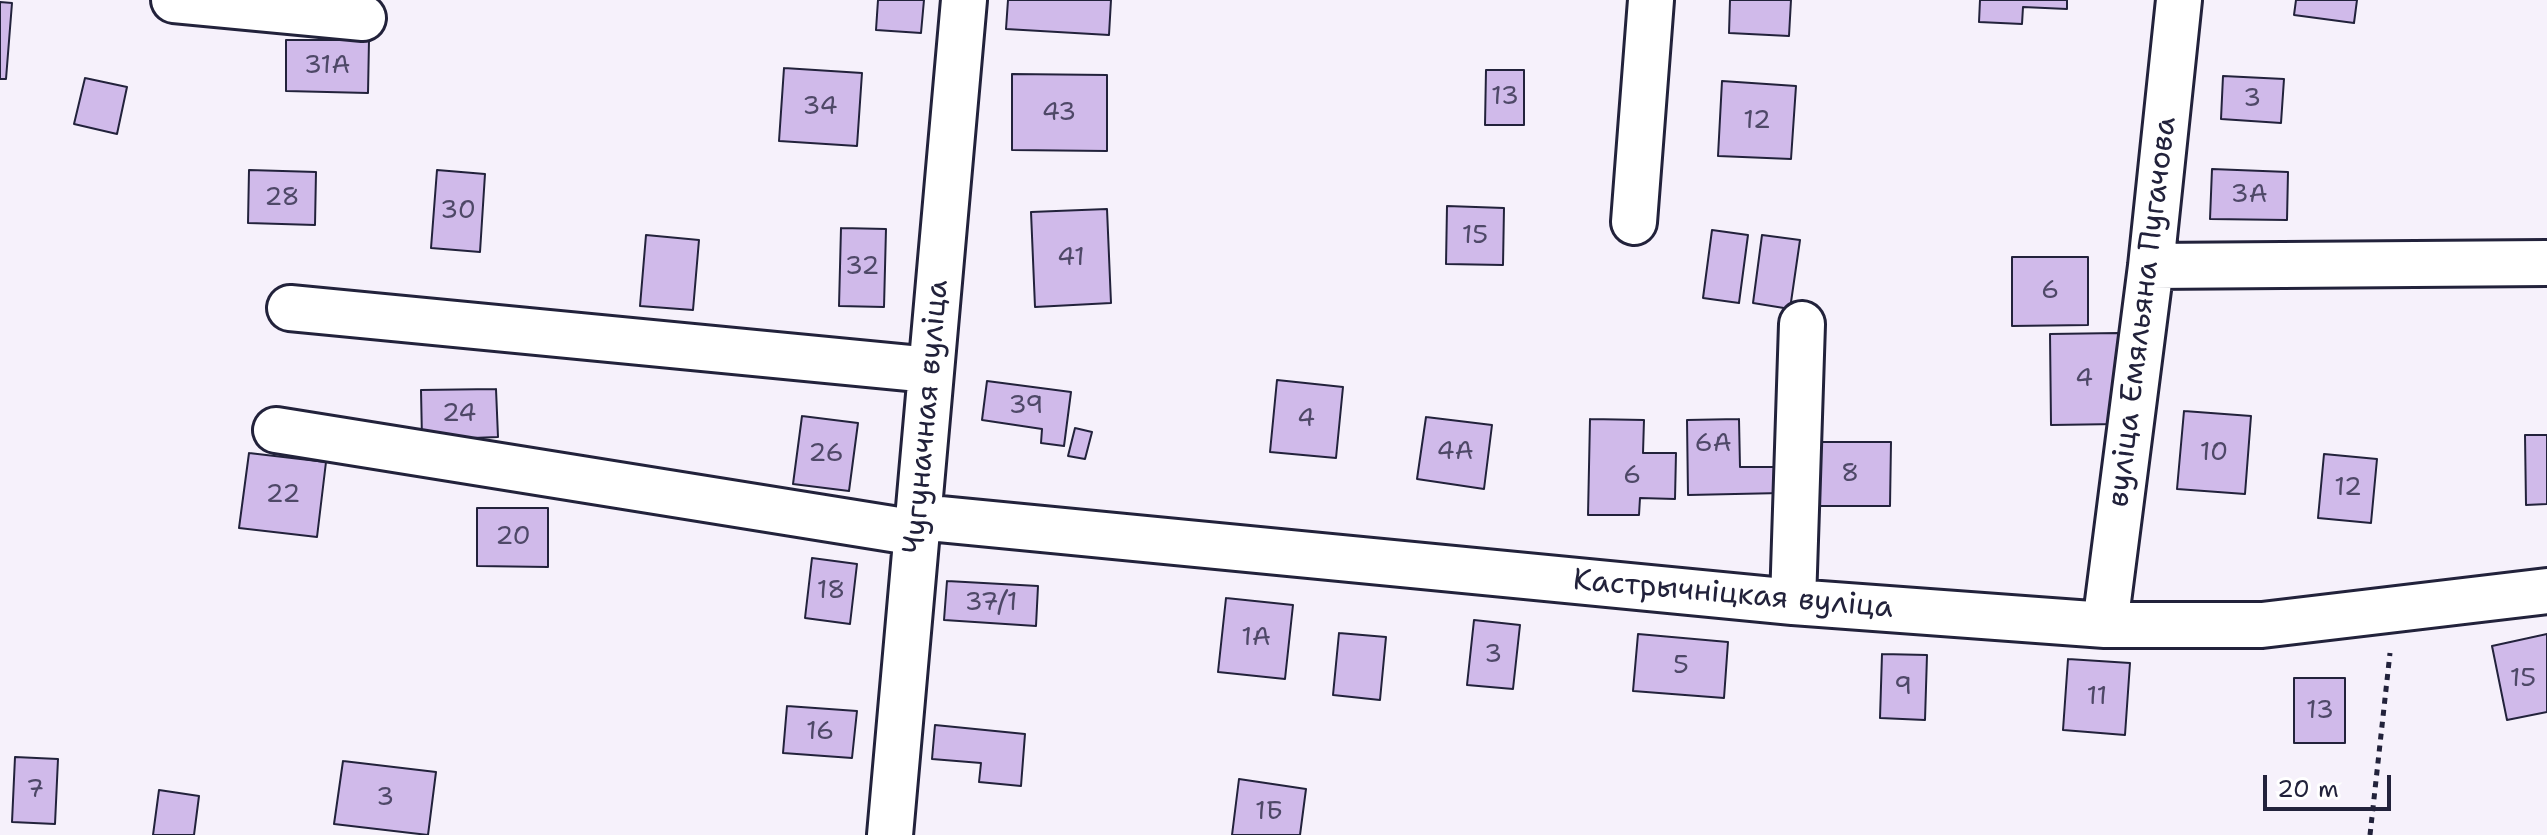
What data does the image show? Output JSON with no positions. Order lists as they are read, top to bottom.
{
  "streets": {
    "street": ["вуліца Емяльяна Пугачова", "Чугуначная вуліца", "Кастрычніцкая вуліца"]
  },
  "crossings": [
    ["вуліца Емяльяна Пугачова", "Кастрычніцкая вуліца"],
    ["Чугуначная вуліца", "Кастрычніцкая вуліца"]
  ],
  "house_numbers": [
    "31А",
    "13",
    "3",
    "34",
    "43",
    "12",
    "3А",
    "28",
    "30",
    "15",
    "41",
    "32",
    "6",
    "4",
    "39",
    "24",
    "4",
    "6А",
    "4А",
    "10",
    "26",
    "8",
    "6",
    "12",
    "22",
    "20",
    "18",
    "37/1",
    "1А",
    "3",
    "5",
    "15",
    "9",
    "11",
    "13",
    "16",
    "7",
    "3",
    "1Б"
  ],
  "scale_bar": "20 m"
}
